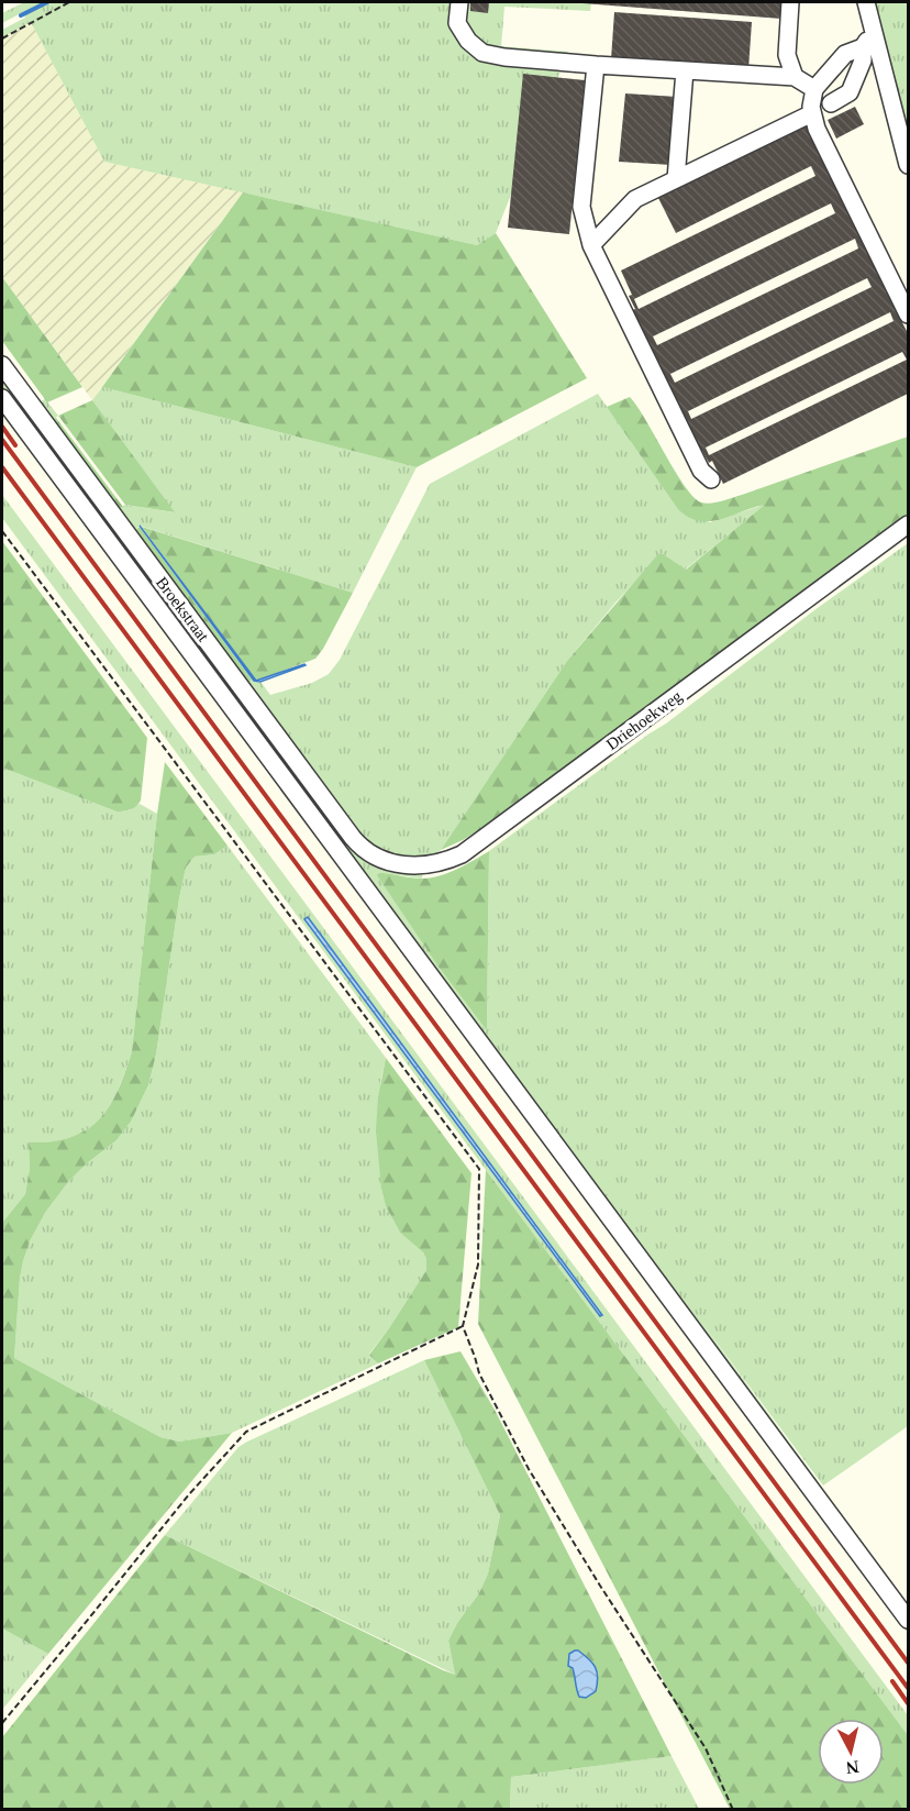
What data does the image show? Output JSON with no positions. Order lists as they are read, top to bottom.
{
  "streets": {
    "street": ["Broekstraat", "Driehoekweg"]
  },
  "crossings": [
    ["Broekstraat", "Driehoekweg"]
  ],
  "north": "bottom"
}
